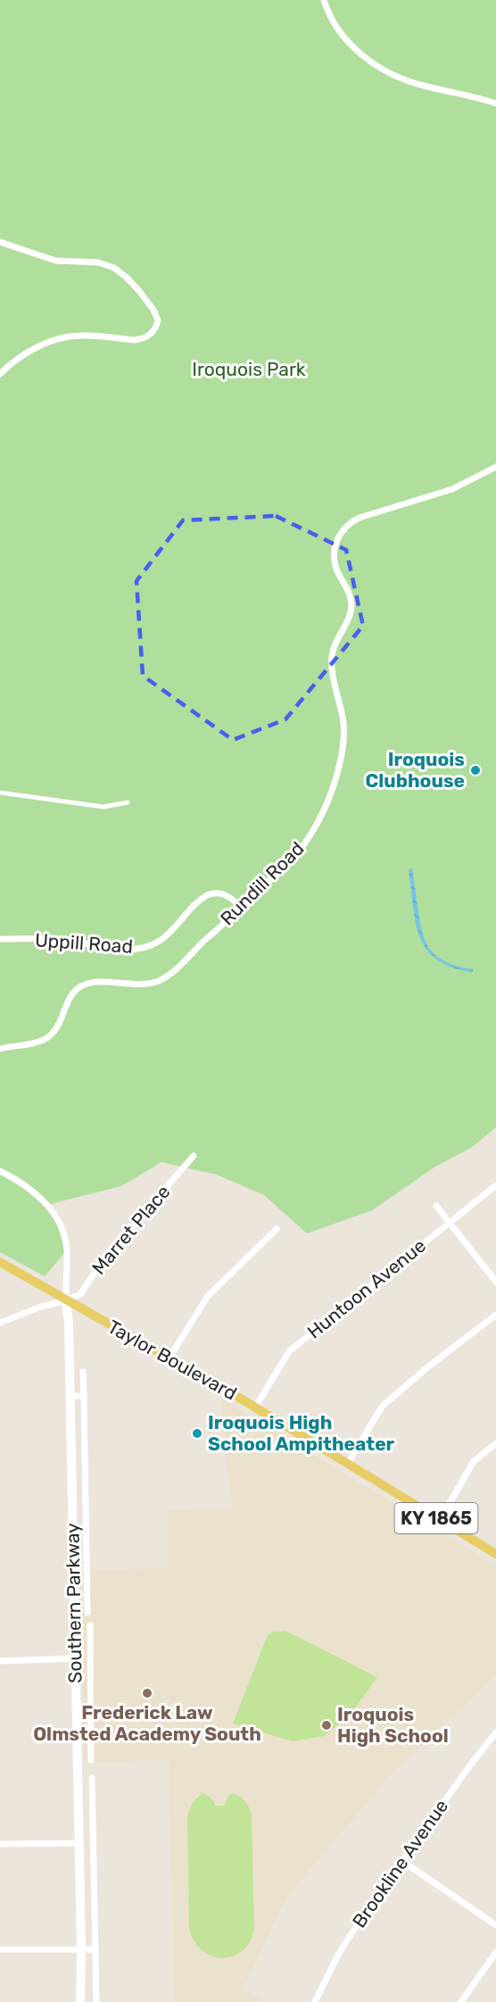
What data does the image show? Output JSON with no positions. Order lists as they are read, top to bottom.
{
  "streets": {
    "main road": ["Taylor Boulevard", "KY 1865", "Southern Parkway"],
    "street": [
      "Rundill Road",
      "Uppill Road",
      "Marret Place",
      "Huntoon Avenue",
      "Brookline Avenue"
    ]
  },
  "crossings": [
    ["Rundill Road", "Uppill Road"],
    ["Marret Place", "Taylor Boulevard"],
    ["Marret Place", "KY 1865"],
    ["Marret Place", "Southern Parkway"],
    ["Huntoon Avenue", "Taylor Boulevard"],
    ["Taylor Boulevard", "KY 1865"],
    ["Taylor Boulevard", "Southern Parkway"],
    ["KY 1865", "Southern Parkway"]
  ],
  "parks": ["Iroquois Park"],
  "places": [
    "Iroquois Clubhouse",
    "Iroquois High School Ampitheater",
    "Frederick Law Olmsted Academy South",
    "Iroquois High School"
  ]
}
